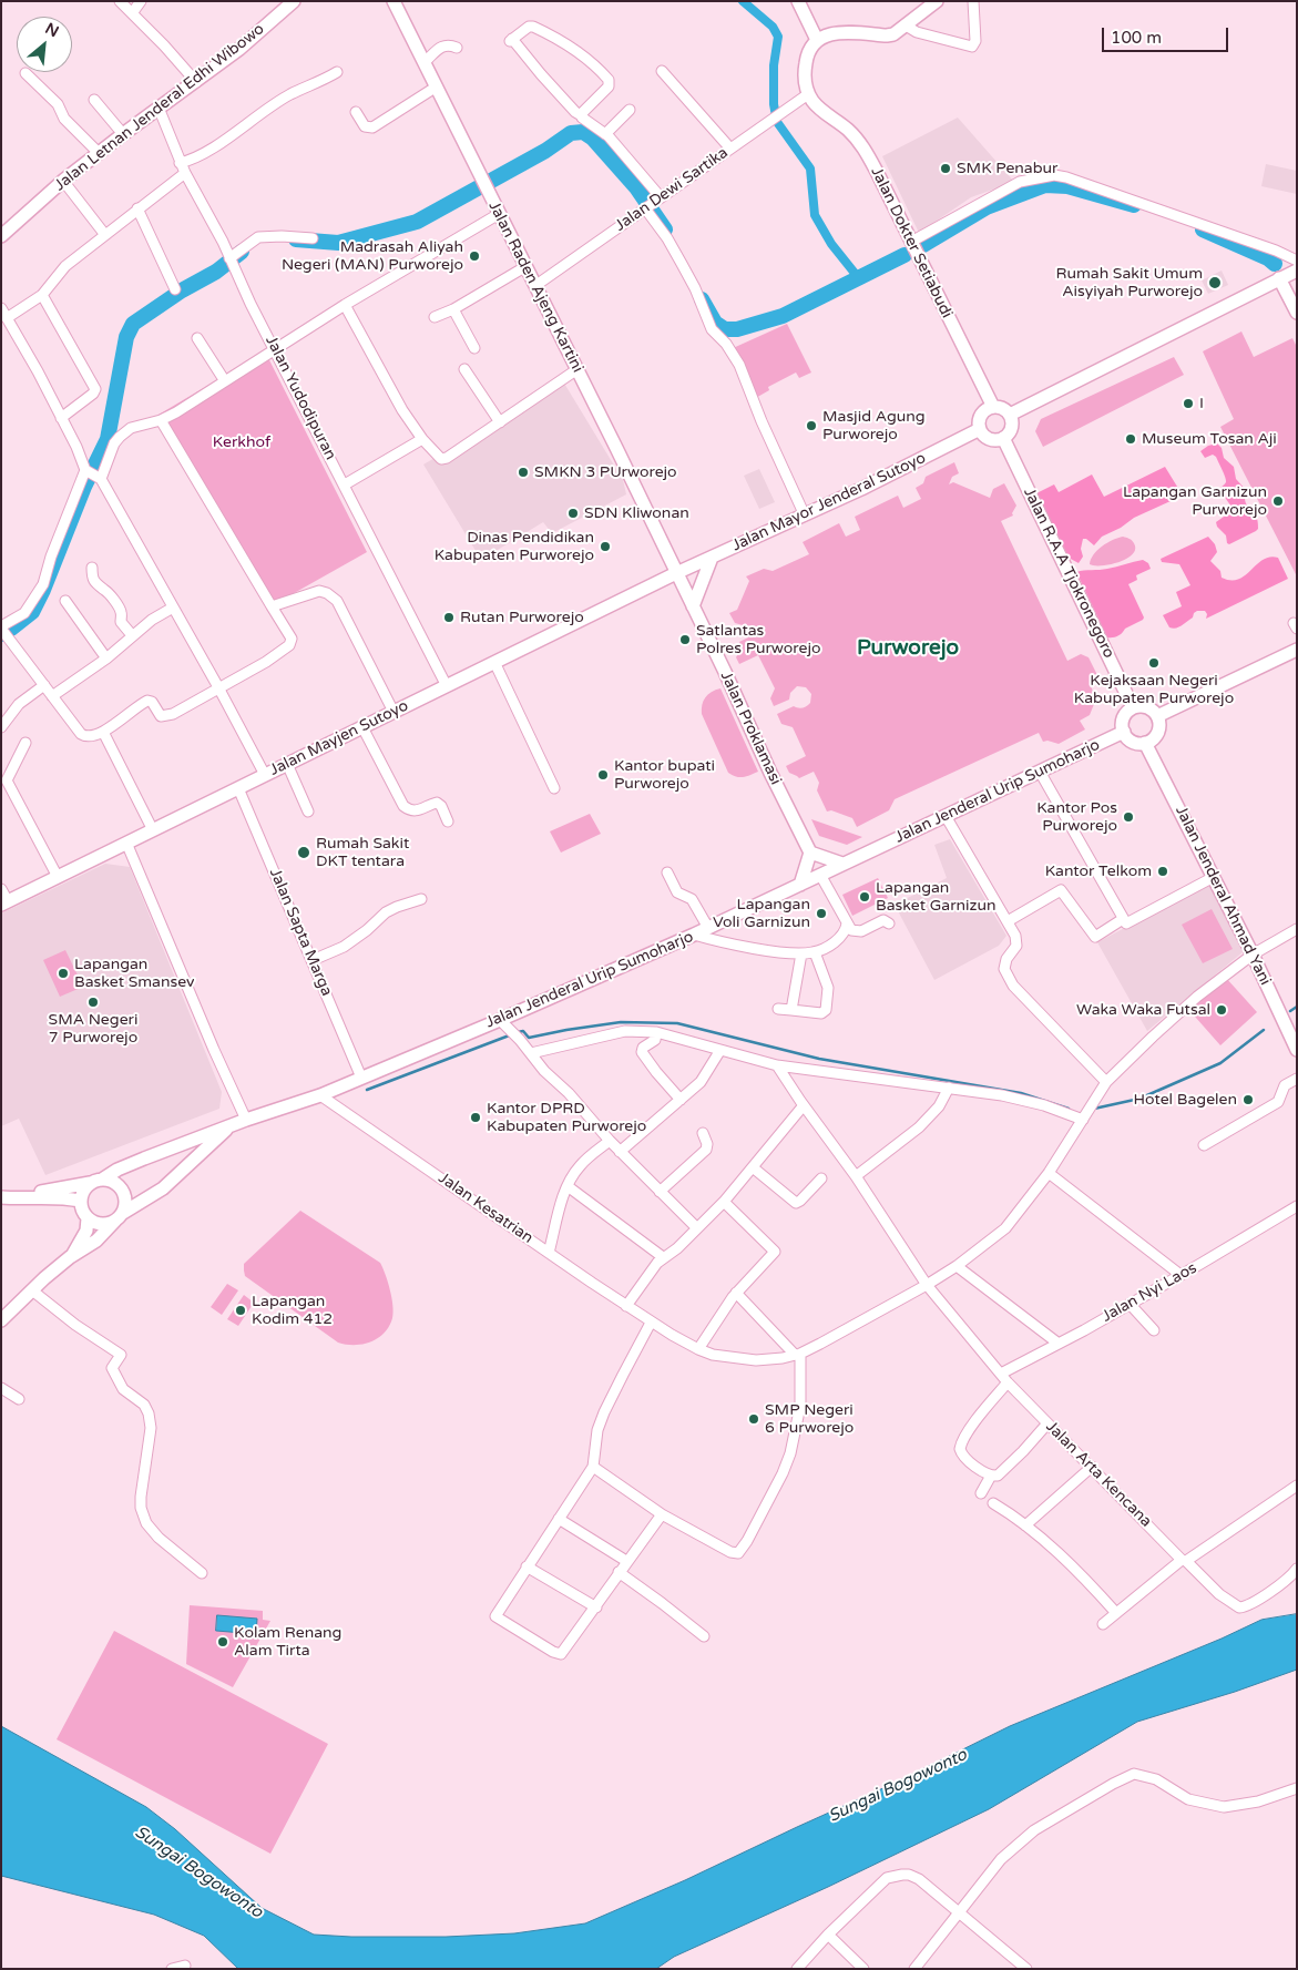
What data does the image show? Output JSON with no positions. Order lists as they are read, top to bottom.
{
  "streets": {
    "main road": [
      "Jalan Letnan Jenderal Edhi Wibowo",
      "Jalan Dokter Setiabudi",
      "Jalan Raden Ajeng Kartini",
      "Jalan Mayor Jenderal Sutoyo",
      "Jalan R.A.A Tjokronegoro",
      "Jalan Proklamasi",
      "Jalan Mayjen Sutoyo",
      "Jalan Jenderal Urip Sumoharjo",
      "Jalan Jenderal Ahmad Yani"
    ],
    "street": [
      "Jalan Dewi Sartika",
      "Jalan Yudodipuran",
      "Jalan Sapta Marga",
      "Jalan Kesatrian",
      "Jalan Nyi Laos",
      "Jalan Arta Kencana"
    ]
  },
  "crossings": [
    ["Jalan Letnan Jenderal Edhi Wibowo", "Jalan Yudodipuran"],
    ["Jalan Dewi Sartika", "Jalan Dokter Setiabudi"],
    ["Jalan Dewi Sartika", "Jalan Raden Ajeng Kartini"],
    ["Jalan Dokter Setiabudi", "Jalan Mayor Jenderal Sutoyo"],
    ["Jalan Dokter Setiabudi", "Jalan R.A.A Tjokronegoro"],
    ["Jalan Raden Ajeng Kartini", "Jalan Mayor Jenderal Sutoyo"],
    ["Jalan Raden Ajeng Kartini", "Jalan Proklamasi"],
    ["Jalan Raden Ajeng Kartini", "Jalan Mayjen Sutoyo"],
    ["Jalan Yudodipuran", "Jalan Mayjen Sutoyo"],
    ["Jalan Mayor Jenderal Sutoyo", "Jalan R.A.A Tjokronegoro"],
    ["Jalan Mayor Jenderal Sutoyo", "Jalan Proklamasi"],
    ["Jalan Mayor Jenderal Sutoyo", "Jalan Mayjen Sutoyo"],
    ["Jalan R.A.A Tjokronegoro", "Jalan Jenderal Urip Sumoharjo"],
    ["Jalan R.A.A Tjokronegoro", "Jalan Jenderal Ahmad Yani"],
    ["Jalan Proklamasi", "Jalan Mayjen Sutoyo"],
    ["Jalan Mayjen Sutoyo", "Jalan Sapta Marga"],
    ["Jalan Jenderal Urip Sumoharjo", "Jalan Jenderal Ahmad Yani"],
    ["Jalan Jenderal Urip Sumoharjo", "Jalan Sapta Marga"],
    ["Jalan Jenderal Urip Sumoharjo", "Jalan Kesatrian"],
    ["Jalan Jenderal Ahmad Yani", "Jalan Kesatrian"],
    ["Jalan Kesatrian", "Jalan Arta Kencana"],
    ["Jalan Nyi Laos", "Jalan Arta Kencana"]
  ],
  "districts": ["Purworejo"],
  "water": ["Sungai Bogowonto"],
  "parks": ["Kerkhof"],
  "places": [
    "SMK Penabur",
    "Madrasah Aliyah Negeri (MAN) Purworejo",
    "Rumah Sakit Umum Aisyiyah Purworejo",
    "I",
    "Masjid Agung Purworejo",
    "Museum Tosan Aji",
    "SMKN 3 PUrworejo",
    "Lapangan Garnizun Purworejo",
    "SDN Kliwonan",
    "Dinas Pendidikan Kabupaten Purworejo",
    "Rutan Purworejo",
    "Satlantas Polres Purworejo",
    "Kejaksaan Negeri Kabupaten Purworejo",
    "Kantor bupati Purworejo",
    "Kantor Pos Purworejo",
    "Rumah Sakit DKT tentara",
    "Kantor Telkom",
    "Lapangan Basket Garnizun",
    "Lapangan Voli Garnizun",
    "Lapangan Basket Smansev",
    "SMA Negeri 7 Purworejo",
    "Waka Waka Futsal",
    "Hotel Bagelen",
    "Kantor DPRD Kabupaten Purworejo",
    "Lapangan Kodim 412",
    "SMP Negeri 6 Purworejo",
    "Kolam Renang Alam Tirta"
  ],
  "scale_bar": "100 m",
  "north": "top right"
}
